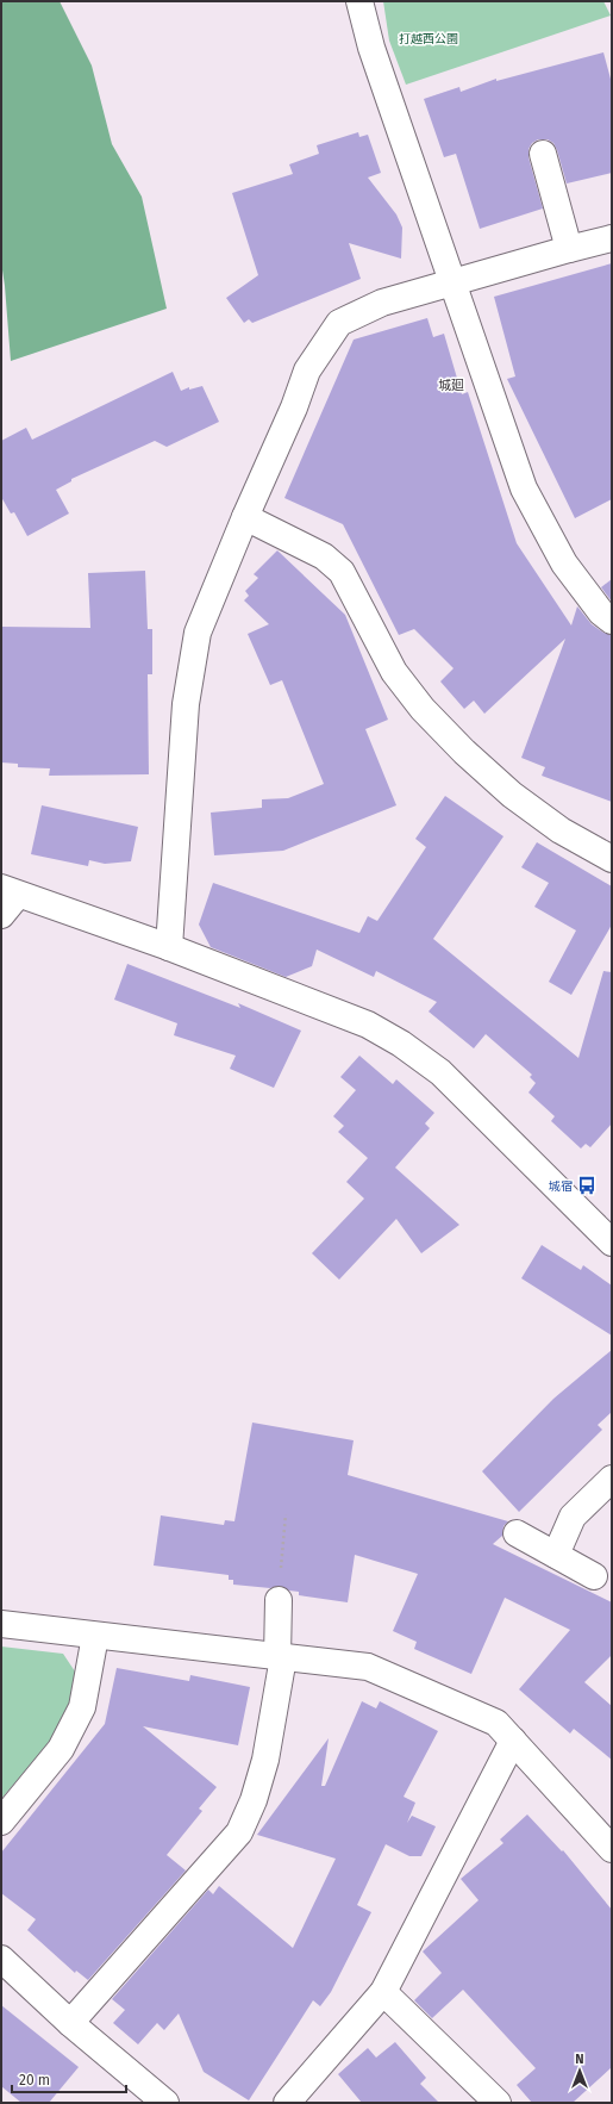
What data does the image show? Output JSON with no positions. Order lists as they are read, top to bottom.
{
  "districts": ["城廻"],
  "parks": ["打越西公園"],
  "places": {
    "bus stop": ["城宿"]
  },
  "scale_bar": "20 m",
  "north": "top"
}
